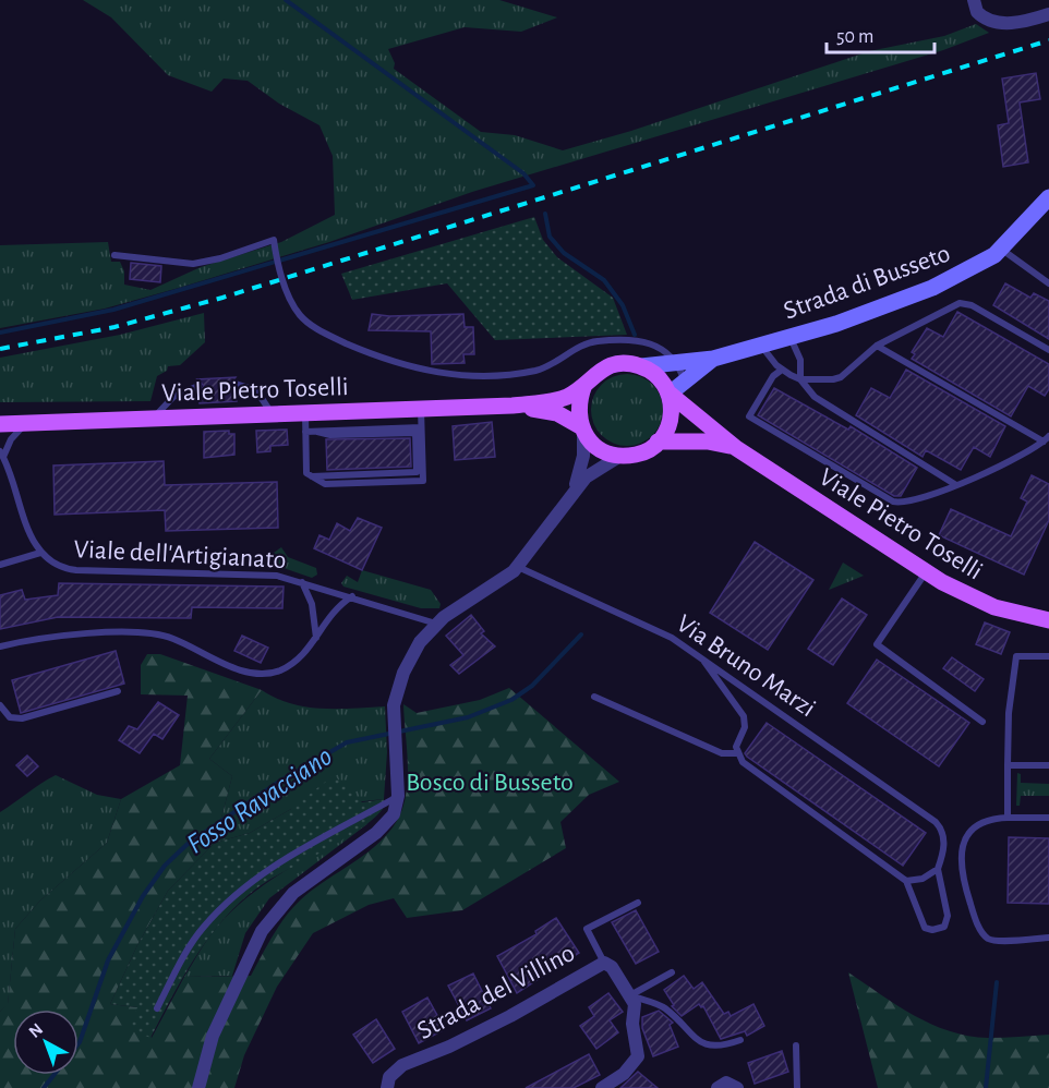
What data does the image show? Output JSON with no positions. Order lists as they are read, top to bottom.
{
  "streets": {
    "main road": ["Viale Pietro Toselli"],
    "street": ["Strada di Busseto", "Strada del Villino"],
    "lane": ["Viale dell'Artigianato", "Via Bruno Marzi"]
  },
  "crossings": [
    ["Strada di Busseto", "Viale Pietro Toselli"]
  ],
  "water": ["Fosso Ravacciano"],
  "parks": ["Bosco di Busseto"],
  "scale_bar": "50 m",
  "north": "top left"
}
